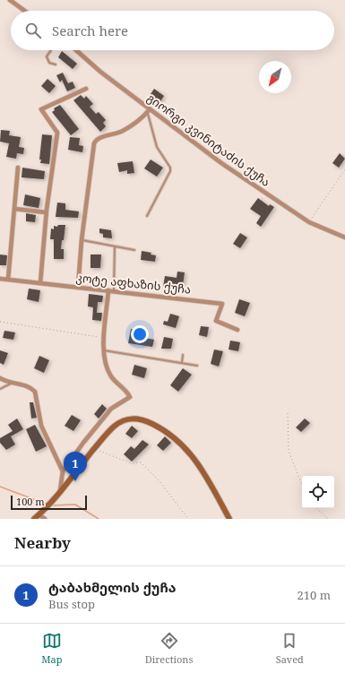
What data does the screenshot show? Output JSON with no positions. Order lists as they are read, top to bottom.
{
  "streets": {
    "street": ["გიორგი კვინიტაძის ქუჩა", "კოტე აფხაზის ქუჩა"]
  },
  "scale_bar": "100 m",
  "north": "bottom left",
  "page": {
    "search": "Search here",
    "pins": "1",
    "scale": "100 m",
    "heading": "Nearby",
    "list": [
      {
        "mark": "1",
        "name": "ტაბახმელის ქუჩა",
        "note": "Bus stop",
        "value": "210 m"
      }
    ],
    "nav": ["Map", "Directions", "Saved"]
  }
}
